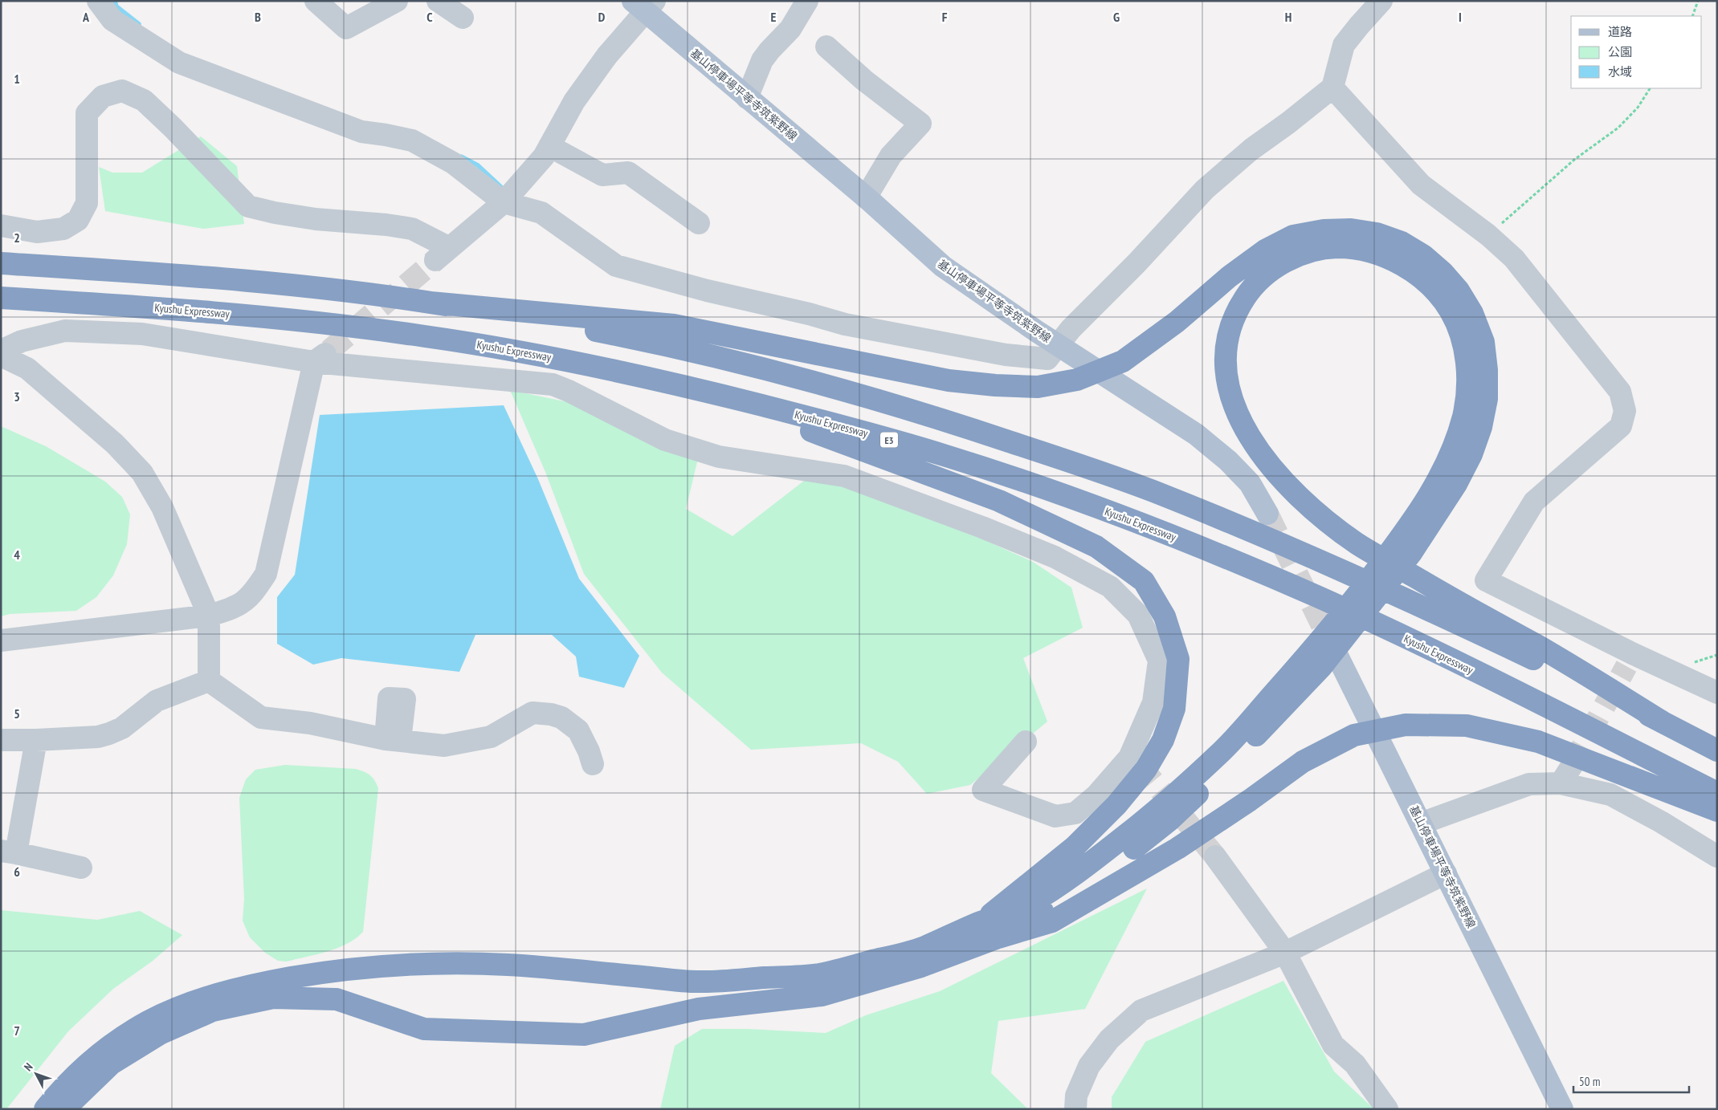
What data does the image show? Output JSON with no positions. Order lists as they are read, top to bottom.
{
  "streets": {
    "highway": ["Kyushu Expressway", "E3"],
    "main road": ["基山停車場平等寺筑紫野線"]
  },
  "legend": ["道路", "公園", "水域"],
  "scale_bar": "50 m",
  "north": "top left",
  "grid": {
    "columns": [
      "A",
      "B",
      "C",
      "D",
      "E",
      "F",
      "G",
      "H",
      "I"
    ],
    "rows": [
      "1",
      "2",
      "3",
      "4",
      "5",
      "6",
      "7"
    ]
  }
}
